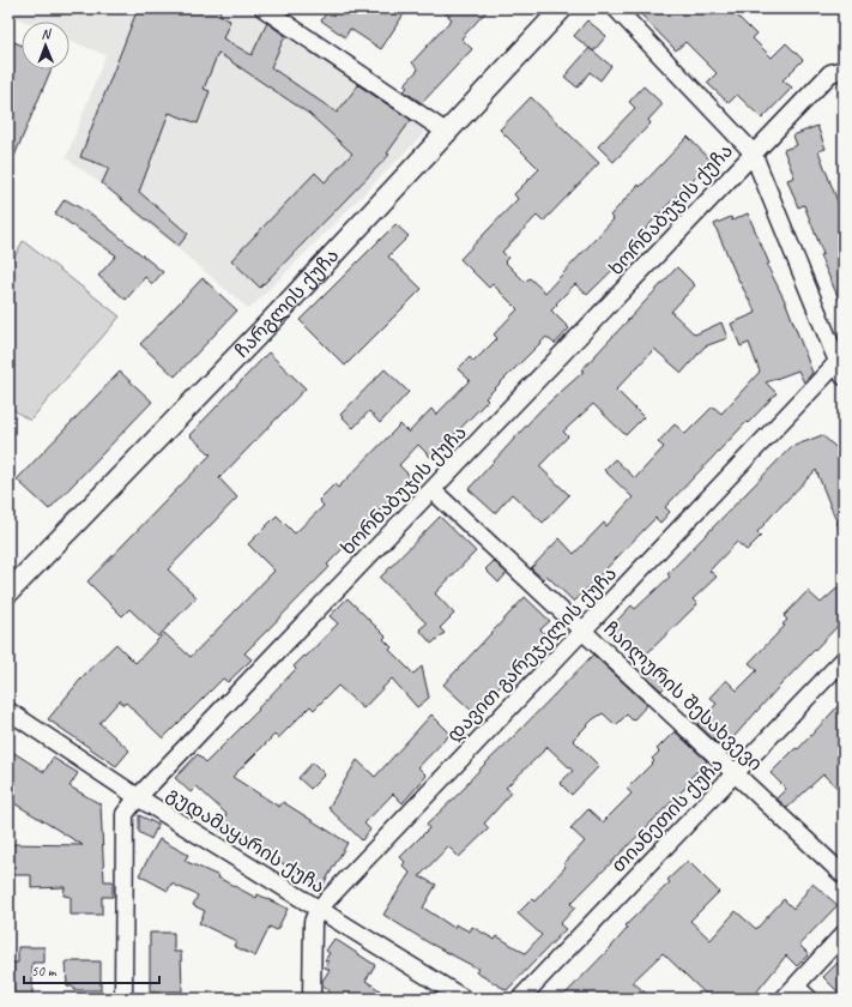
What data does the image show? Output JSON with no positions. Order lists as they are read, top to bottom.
{
  "streets": {
    "street": [
      "ხორნაბუჯის ქუჩა",
      "ჩარგლის ქუჩა",
      "დავით გარეჯელის ქუჩა",
      "ჩაილურის შესახვევი",
      "თიანეთის ქუჩა",
      "გუდამაყარის ქუჩა"
    ]
  },
  "crossings": [
    ["ხორნაბუჯის ქუჩა", "ჩაილურის შესახვევი"],
    ["ხორნაბუჯის ქუჩა", "გუდამაყარის ქუჩა"],
    ["დავით გარეჯელის ქუჩა", "ჩაილურის შესახვევი"],
    ["დავით გარეჯელის ქუჩა", "გუდამაყარის ქუჩა"],
    ["ჩაილურის შესახვევი", "თიანეთის ქუჩა"]
  ],
  "scale_bar": "50 m",
  "north": "top"
}
